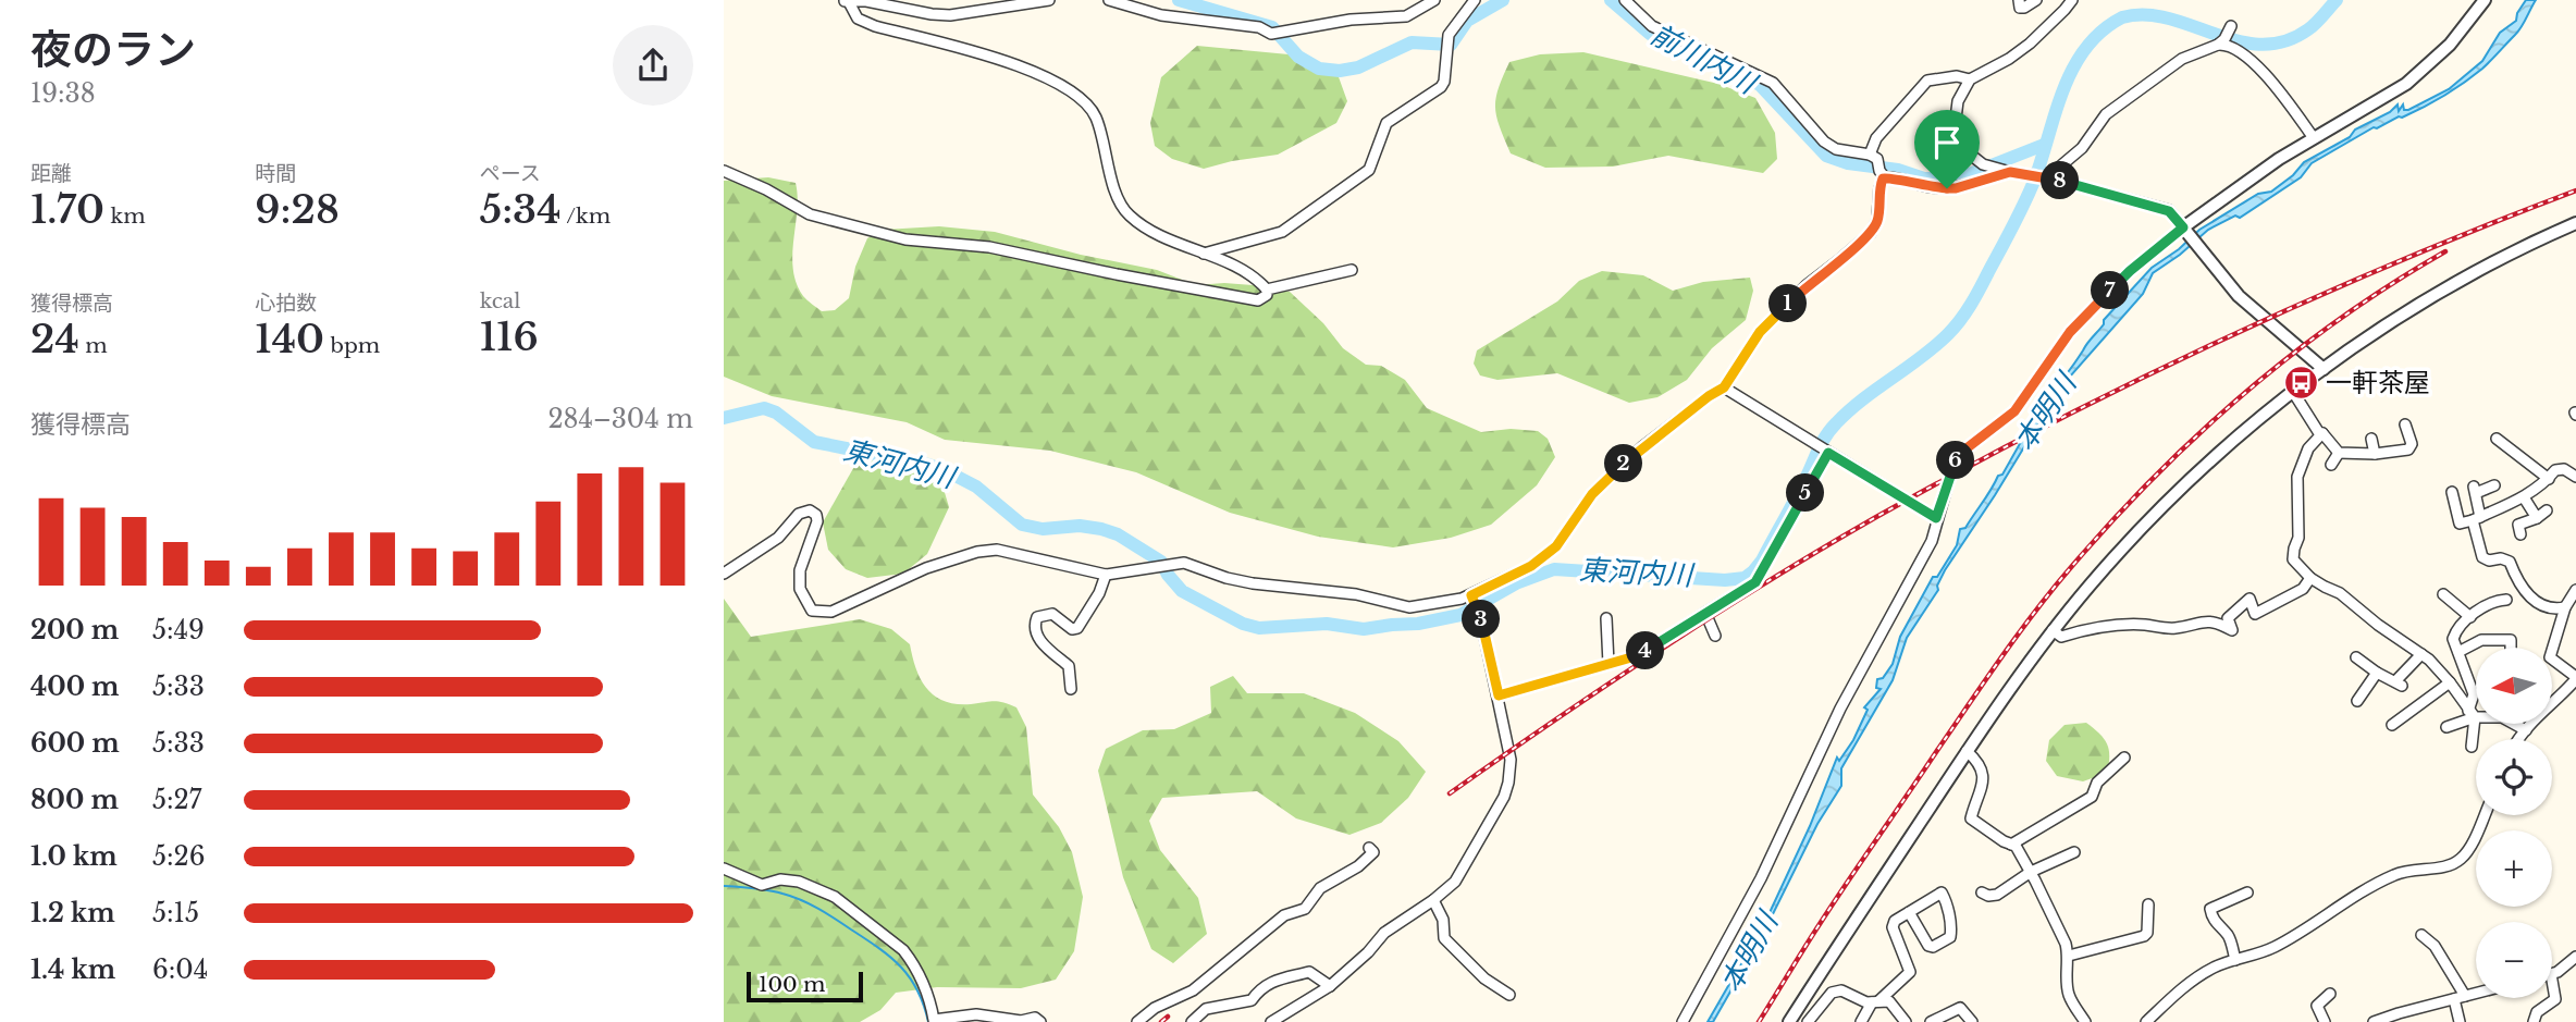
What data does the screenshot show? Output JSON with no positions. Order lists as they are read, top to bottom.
{
  "water": ["前川内川", "本明川", "東河内川"],
  "places": {
    "bus stop": ["一軒茶屋"]
  },
  "scale_bar": "100 m",
  "north": "left",
  "page": {
    "heading": ["夜のラン", "19:38"],
    "stats": [
      ["距離", "1.70 km"],
      ["時間", "9:28"],
      ["ペース", "5:34 /km"],
      ["獲得標高", "24 m"],
      ["心拍数", "140 bpm"],
      ["kcal", "116"]
    ],
    "pins": [
      "8",
      "7",
      "1",
      "6",
      "2",
      "5",
      "3",
      "4"
    ],
    "chart": ["獲得標高", "284–304 m"],
    "list": [
      {
        "name": "200 m",
        "note": "5:49"
      },
      {
        "name": "400 m",
        "note": "5:33"
      },
      {
        "name": "600 m",
        "note": "5:33"
      },
      {
        "name": "800 m",
        "note": "5:27"
      },
      {
        "name": "1.0 km",
        "note": "5:26"
      },
      {
        "name": "1.2 km",
        "note": "5:15"
      },
      {
        "name": "1.4 km",
        "note": "6:04"
      }
    ],
    "map_buttons": ["+", "−"],
    "scale": "100 m"
  }
}
